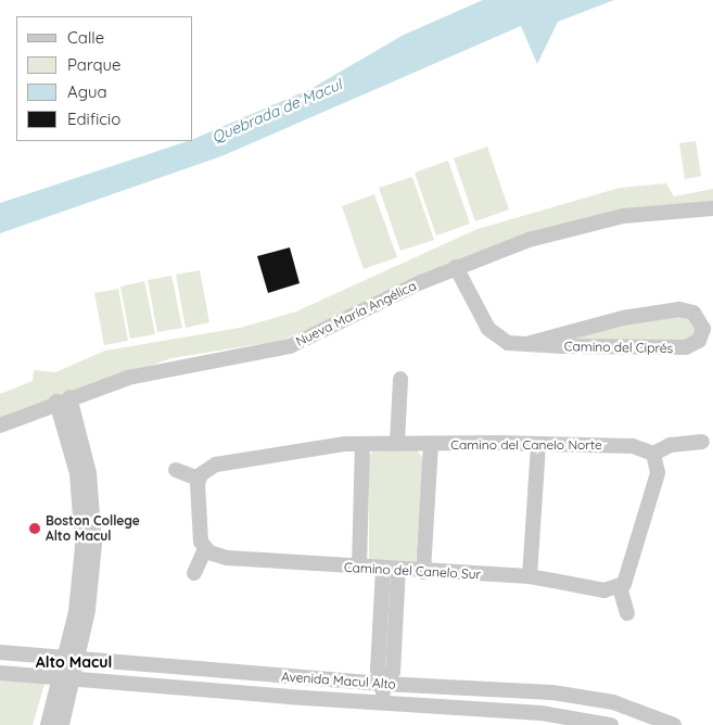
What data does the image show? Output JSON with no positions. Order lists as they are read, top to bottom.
{
  "streets": {
    "street": [
      "Nueva María Angélica",
      "Camino del Ciprés",
      "Camino del Canelo Norte",
      "Camino del Canelo Sur",
      "Avenida Macul Alto"
    ]
  },
  "crossings": [
    ["Nueva María Angélica", "Camino del Ciprés"]
  ],
  "districts": ["Alto Macul"],
  "water": ["Quebrada de Macul"],
  "places": ["Boston College Alto Macul"],
  "legend": [
    "Calle",
    "Parque",
    "Agua",
    "Edificio"
  ]
}
